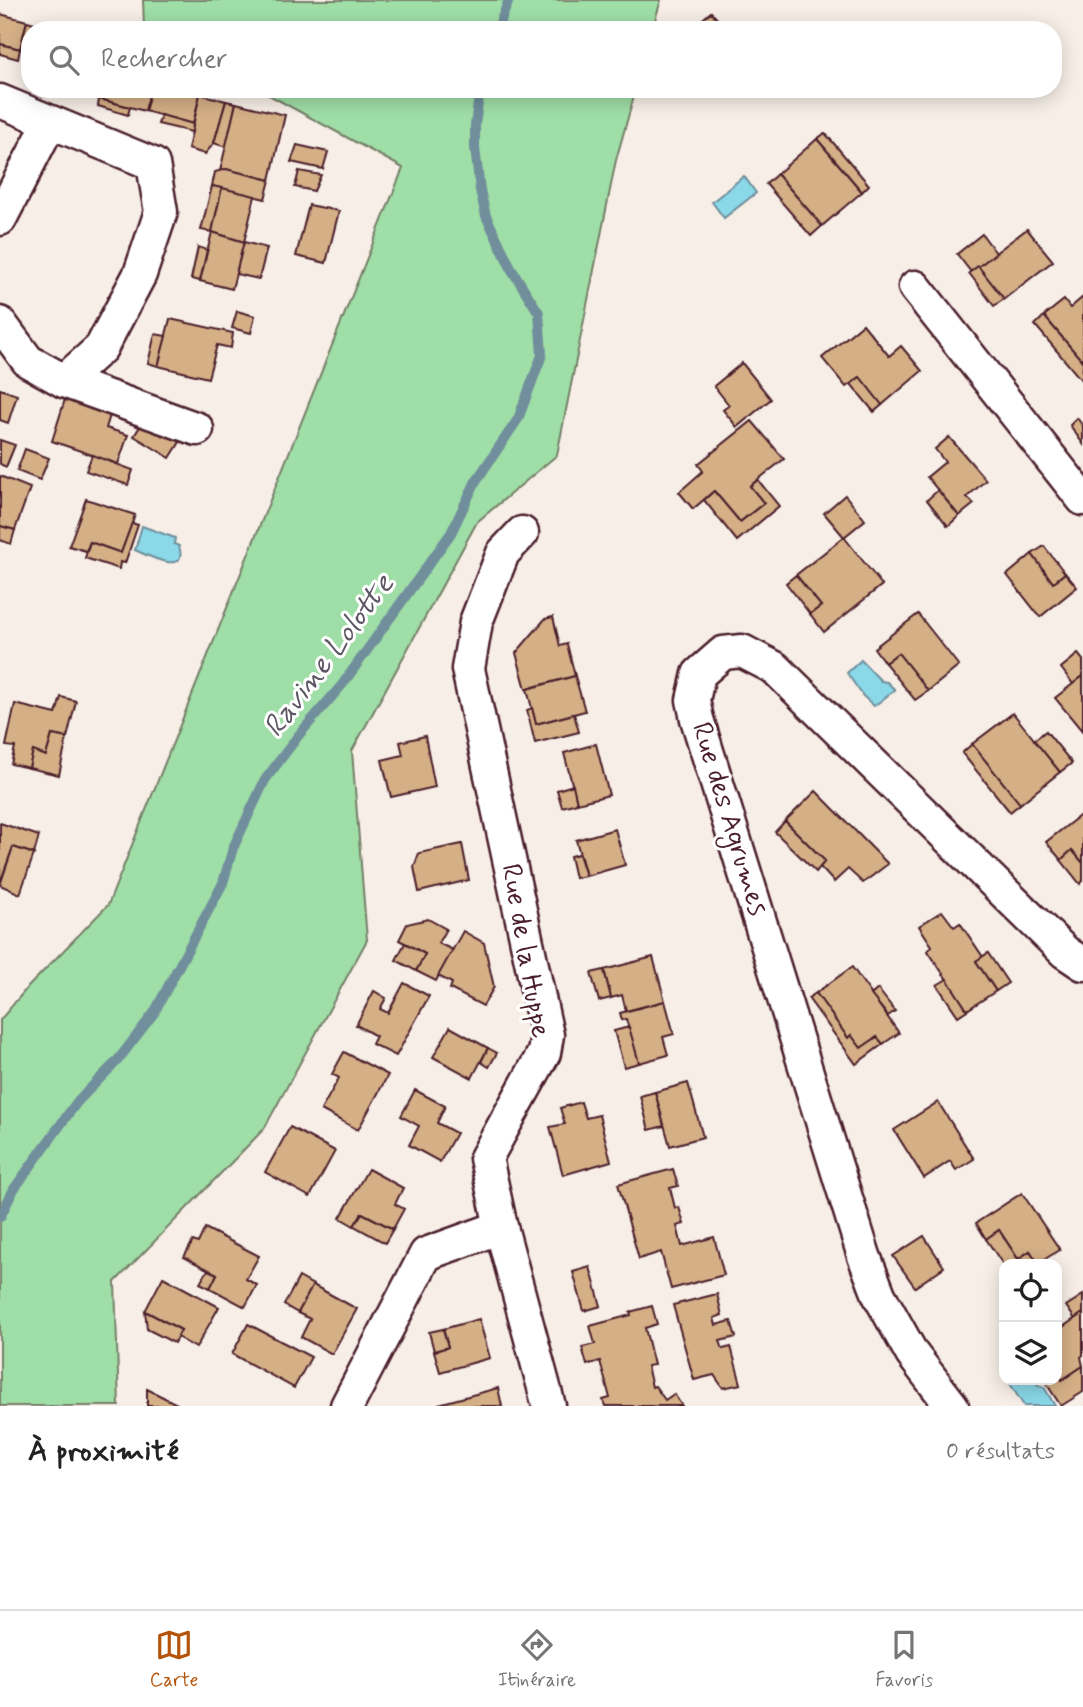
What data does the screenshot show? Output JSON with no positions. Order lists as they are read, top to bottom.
{
  "streets": {
    "street": ["Rue des Agrumes", "Rue de la Huppe"]
  },
  "water": ["Ravine Lolotte"],
  "page": {
    "search": "Rechercher",
    "heading": ["À proximité", "0 résultats"],
    "nav": ["Carte", "Itinéraire", "Favoris"]
  }
}
